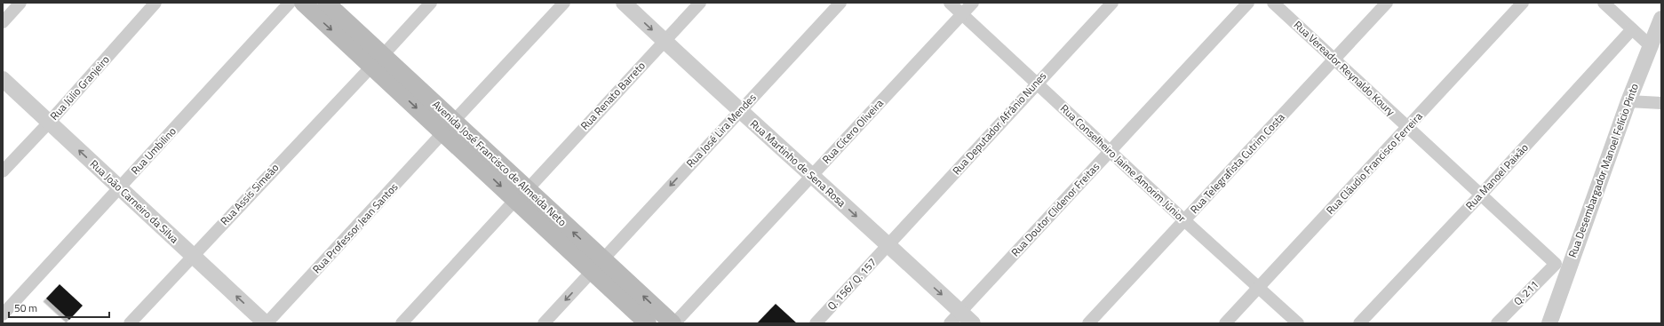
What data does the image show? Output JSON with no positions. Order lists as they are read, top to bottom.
{
  "streets": {
    "main road": ["Avenida José Francisco de Almeida Neto"],
    "street": [
      "Rua Vereador Reynaldo Koury",
      "Rua Júlio Granjeiro",
      "Rua Renato Barreto",
      "Rua Deputador Afrânio Nunes",
      "Rua José Lira Mendes",
      "Rua Cícero Oliveira",
      "Rua Umbilino",
      "Rua Martinho de Sena Rosa",
      "Rua Conselheiro Jaime Amorim Júnior",
      "Rua Telegrafista Cutrim Costa",
      "Rua Cláudio Francisco Ferreira",
      "Rua Desembargador Manoel Felício Pinto",
      "Rua Manoel Paixão",
      "Rua Assis Simeão",
      "Rua João Carneiro da Silva",
      "Rua Doutor Clidenor Freitas",
      "Rua Professor Jean Santos",
      "Q. 156/ Q. 157",
      "Q. 211"
    ]
  },
  "crossings": [
    ["Rua Vereador Reynaldo Koury", "Rua Telegrafista Cutrim Costa"],
    ["Rua Vereador Reynaldo Koury", "Rua Cláudio Francisco Ferreira"],
    ["Rua Vereador Reynaldo Koury", "Rua Manoel Paixão"],
    ["Rua Vereador Reynaldo Koury", "Q. 211"],
    ["Rua Júlio Granjeiro", "Rua João Carneiro da Silva"],
    ["Rua Renato Barreto", "Avenida José Francisco de Almeida Neto"],
    ["Rua Renato Barreto", "Rua Martinho de Sena Rosa"],
    ["Rua Deputador Afrânio Nunes", "Rua Martinho de Sena Rosa"],
    ["Rua Deputador Afrânio Nunes", "Rua Conselheiro Jaime Amorim Júnior"],
    ["Rua Deputador Afrânio Nunes", "Q. 156/ Q. 157"],
    ["Rua José Lira Mendes", "Avenida José Francisco de Almeida Neto"],
    ["Rua José Lira Mendes", "Rua Martinho de Sena Rosa"],
    ["Rua Cícero Oliveira", "Avenida José Francisco de Almeida Neto"],
    ["Rua Cícero Oliveira", "Rua Martinho de Sena Rosa"],
    ["Rua Cícero Oliveira", "Rua Conselheiro Jaime Amorim Júnior"],
    ["Rua Umbilino", "Rua João Carneiro da Silva"],
    ["Avenida José Francisco de Almeida Neto", "Rua Assis Simeão"],
    ["Avenida José Francisco de Almeida Neto", "Rua Professor Jean Santos"],
    ["Rua Martinho de Sena Rosa", "Rua Doutor Clidenor Freitas"],
    ["Rua Martinho de Sena Rosa", "Q. 156/ Q. 157"],
    ["Rua Conselheiro Jaime Amorim Júnior", "Rua Telegrafista Cutrim Costa"],
    ["Rua Conselheiro Jaime Amorim Júnior", "Rua Cláudio Francisco Ferreira"],
    ["Rua Conselheiro Jaime Amorim Júnior", "Rua Doutor Clidenor Freitas"],
    ["Rua Assis Simeão", "Rua João Carneiro da Silva"],
    ["Rua João Carneiro da Silva", "Rua Professor Jean Santos"]
  ],
  "one_way": ["Rua José Lira Mendes", "Rua Martinho de Sena Rosa", "Rua João Carneiro da Silva"],
  "scale_bar": "50 m"
}
